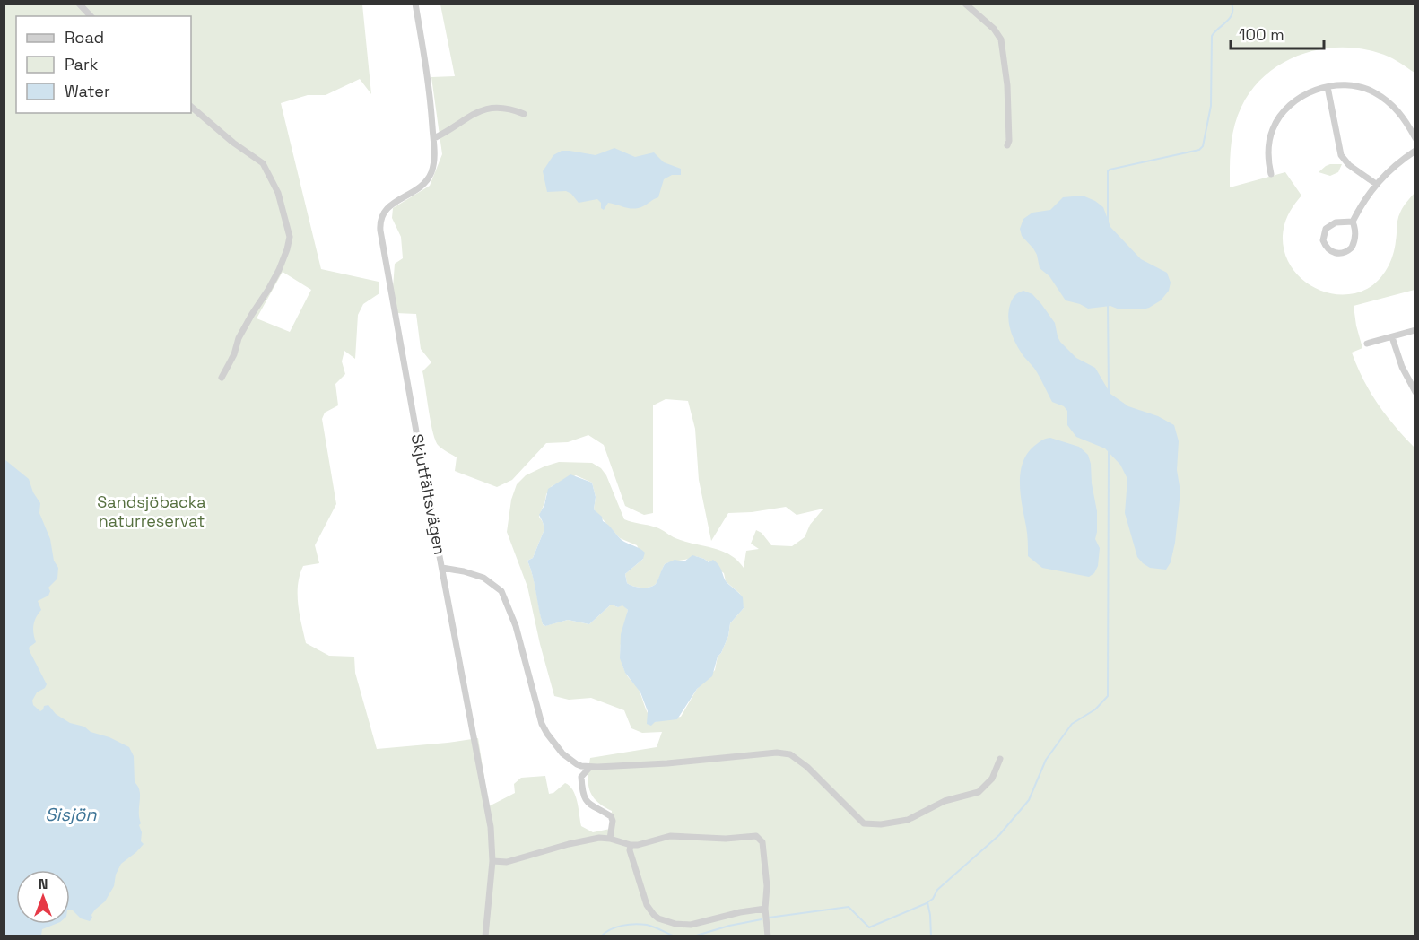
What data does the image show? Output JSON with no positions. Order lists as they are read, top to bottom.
{
  "streets": {
    "street": ["Skjutfältsvägen"]
  },
  "water": ["Sisjön"],
  "parks": ["Sandsjöbacka naturreservat"],
  "legend": ["Road", "Park", "Water"],
  "scale_bar": "100 m",
  "north": "top"
}
